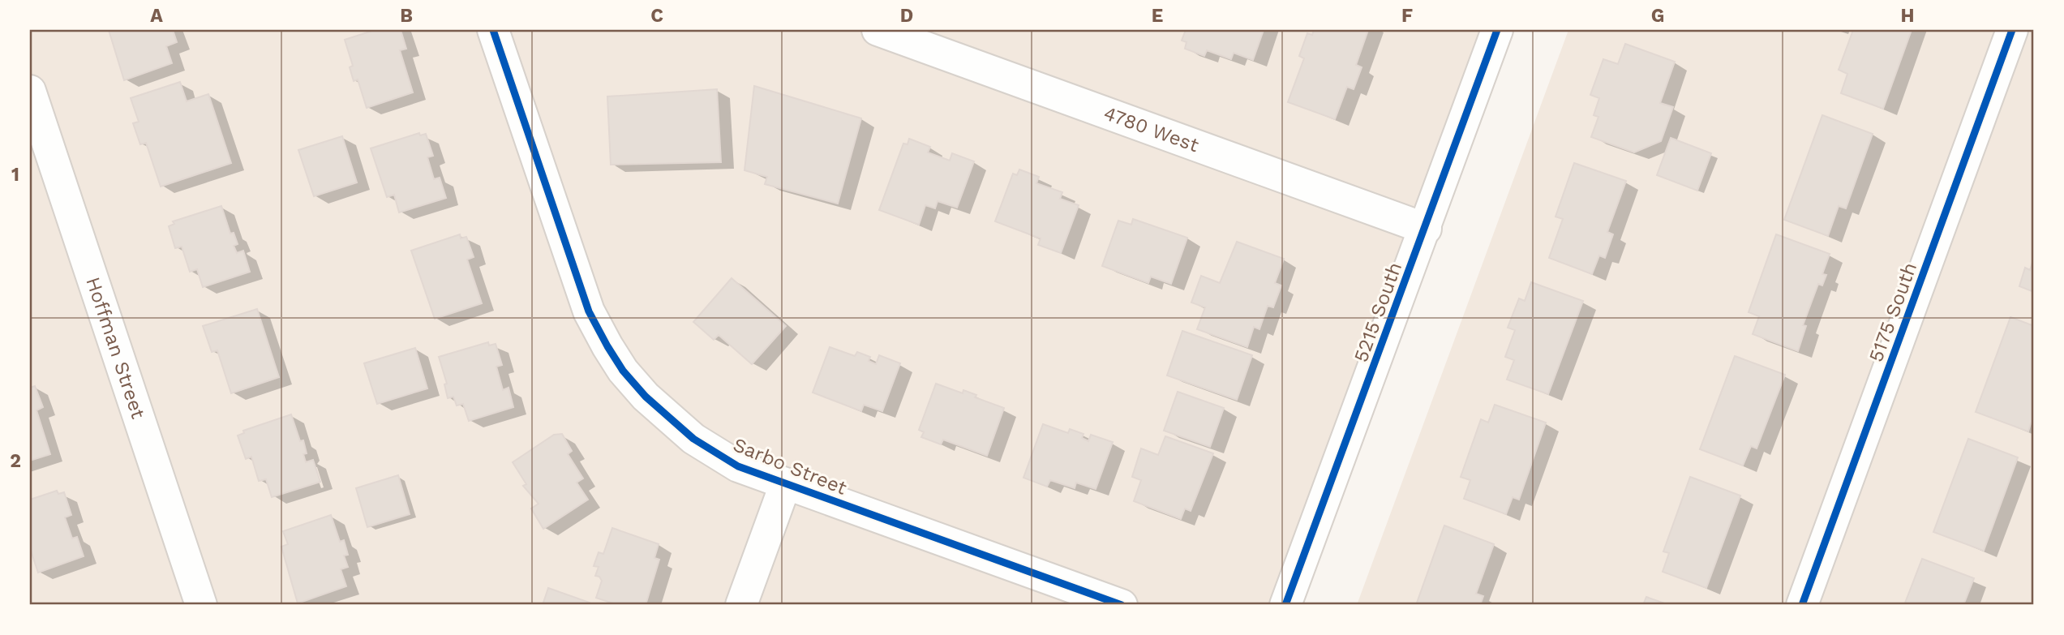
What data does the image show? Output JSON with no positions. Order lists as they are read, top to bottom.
{
  "streets": {
    "street": [
      "4780 West",
      "5215 South",
      "5175 South",
      "Hoffman Street",
      "Sarbo Street"
    ]
  },
  "crossings": [
    ["4780 West", "5215 South"]
  ],
  "grid": {
    "columns": [
      "A",
      "B",
      "C",
      "D",
      "E",
      "F",
      "G",
      "H"
    ],
    "rows": ["1", "2"]
  }
}
